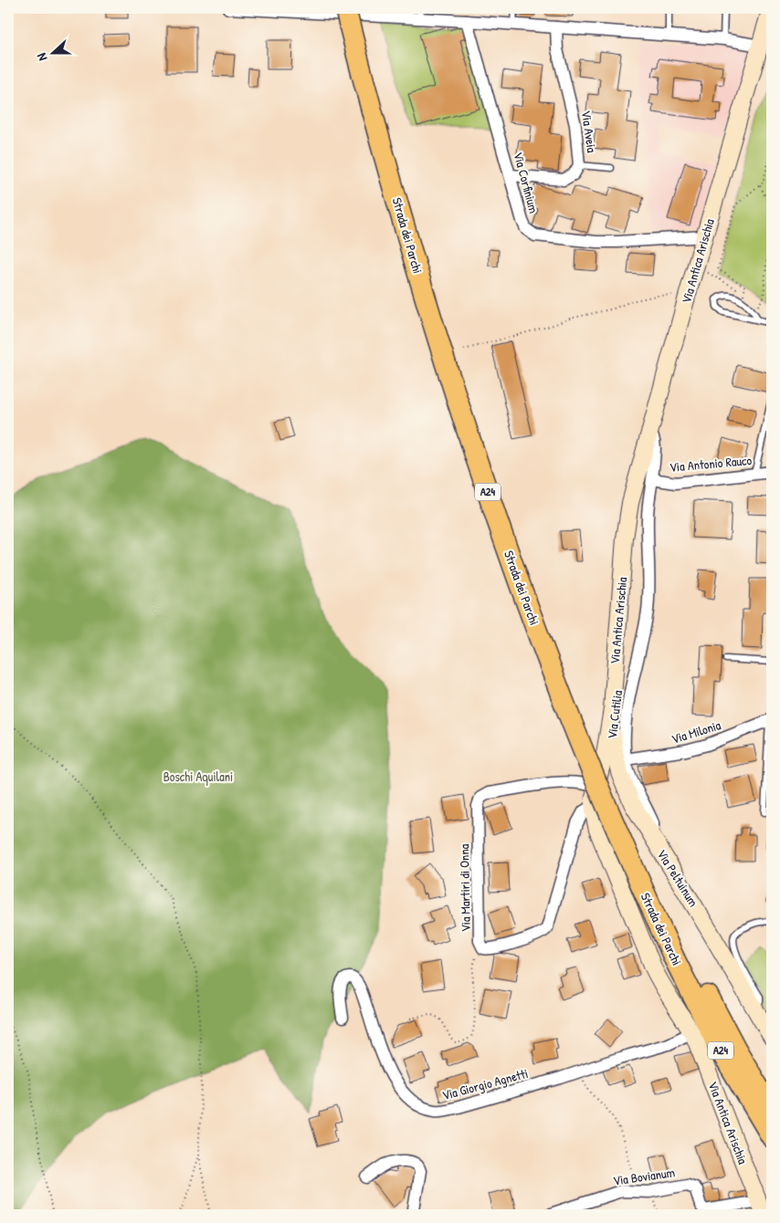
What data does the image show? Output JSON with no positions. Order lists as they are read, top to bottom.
{
  "streets": {
    "highway": ["Strada dei Parchi", "A24"],
    "main road": ["Via Antica Arischia", "Via Peltuinum"],
    "street": [
      "Via Aveia",
      "Via Corfinium",
      "Via Antonio Rauco",
      "Via Cutilia",
      "Via Milonia",
      "Via Martiri di Onna",
      "Via Giorgio Agnetti",
      "Via Bovianum"
    ]
  },
  "crossings": [
    ["Via Aveia", "Via Corfinium"],
    ["Via Corfinium", "Via Antica Arischia"],
    ["Via Antica Arischia", "Via Cutilia"],
    ["Via Antica Arischia", "Via Peltuinum"],
    ["Via Antica Arischia", "Via Martiri di Onna"],
    ["Via Antica Arischia", "Via Giorgio Agnetti"],
    ["Via Antica Arischia", "Via Bovianum"],
    ["Via Antonio Rauco", "Via Cutilia"],
    ["Via Cutilia", "Via Milonia"],
    ["Via Cutilia", "Via Peltuinum"],
    ["Via Peltuinum", "Via Martiri di Onna"]
  ],
  "parks": ["Boschi Aquilani"],
  "north": "left"
}
